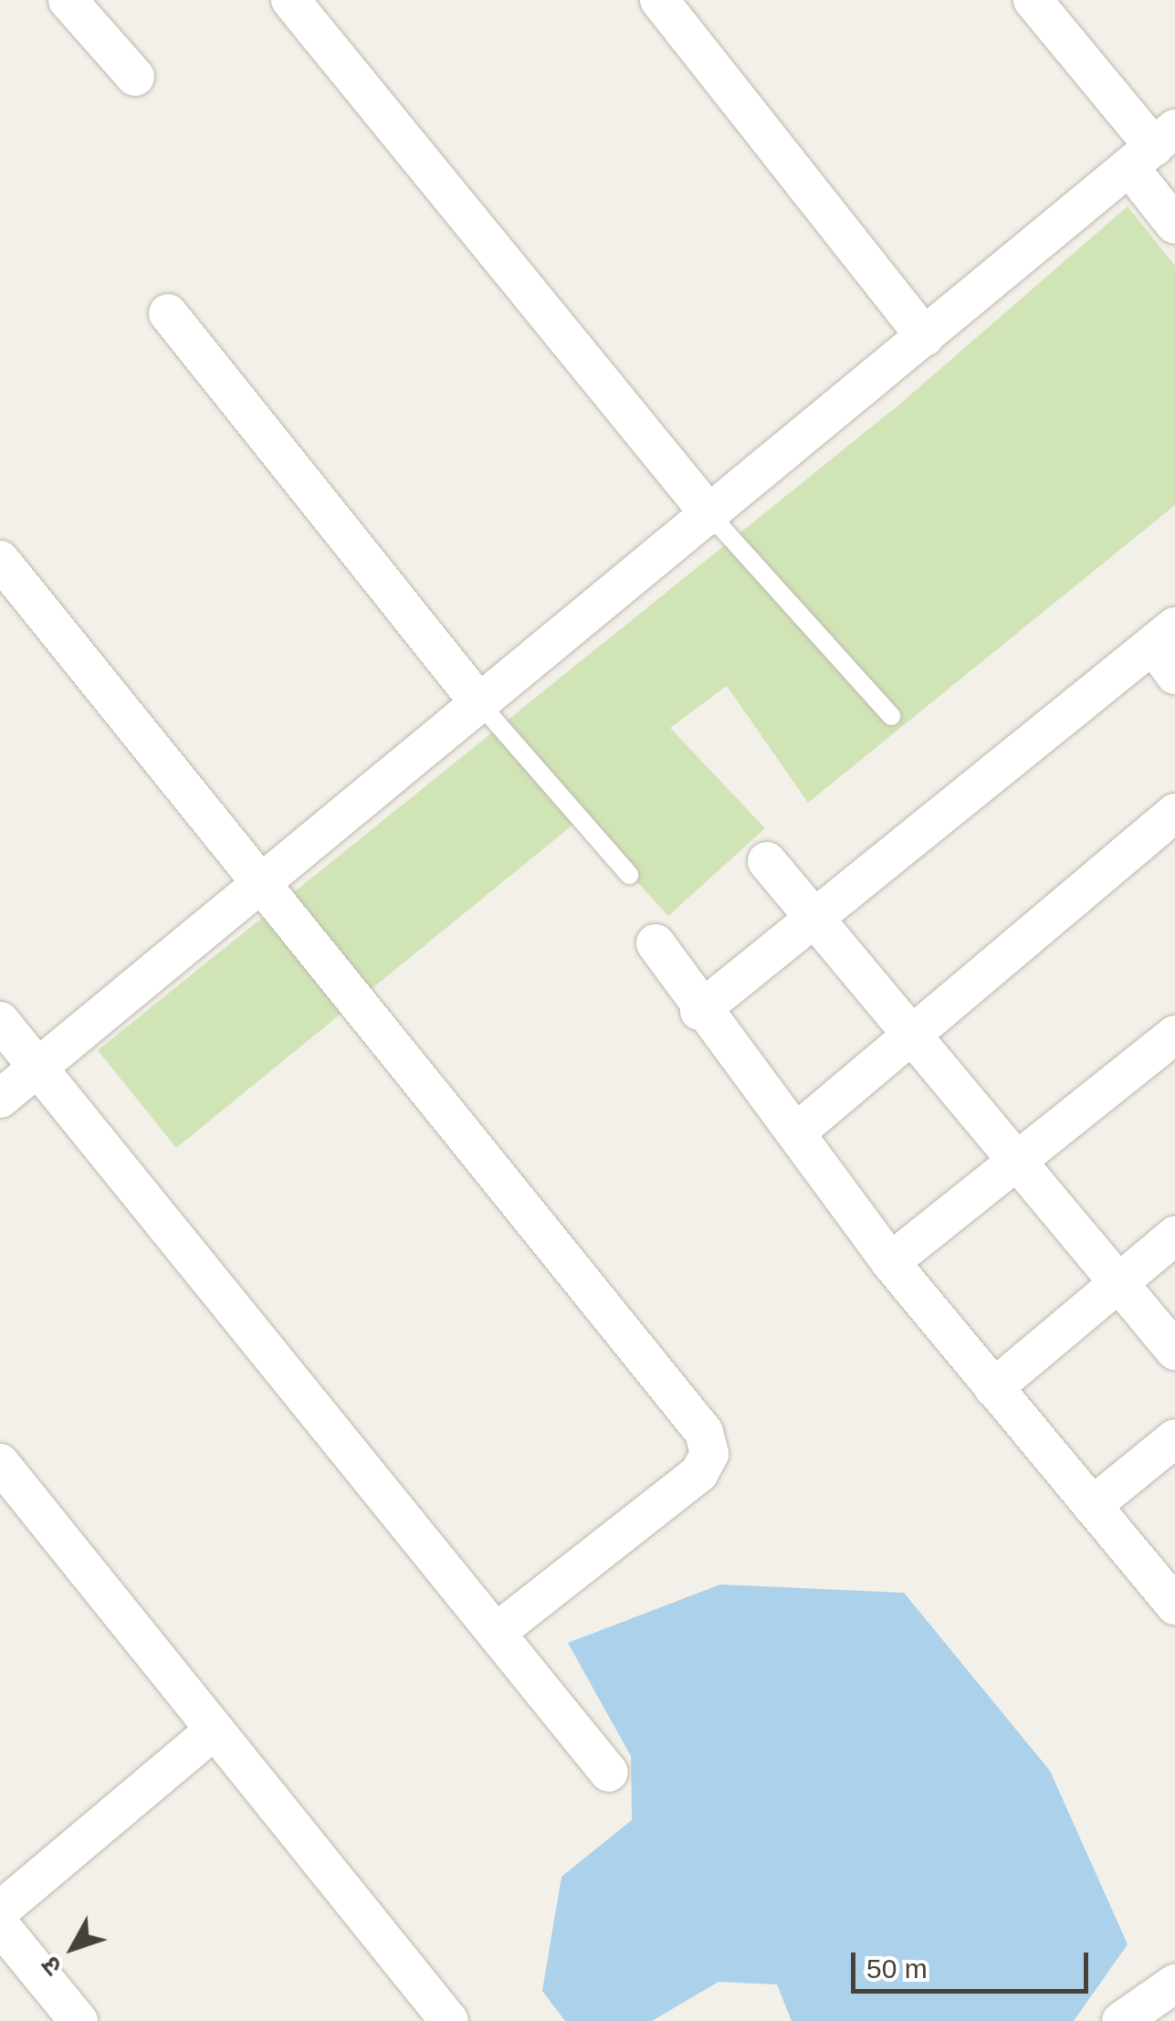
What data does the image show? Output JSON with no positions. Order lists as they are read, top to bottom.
{
  "scale_bar": "50 m",
  "north": "bottom left"
}
